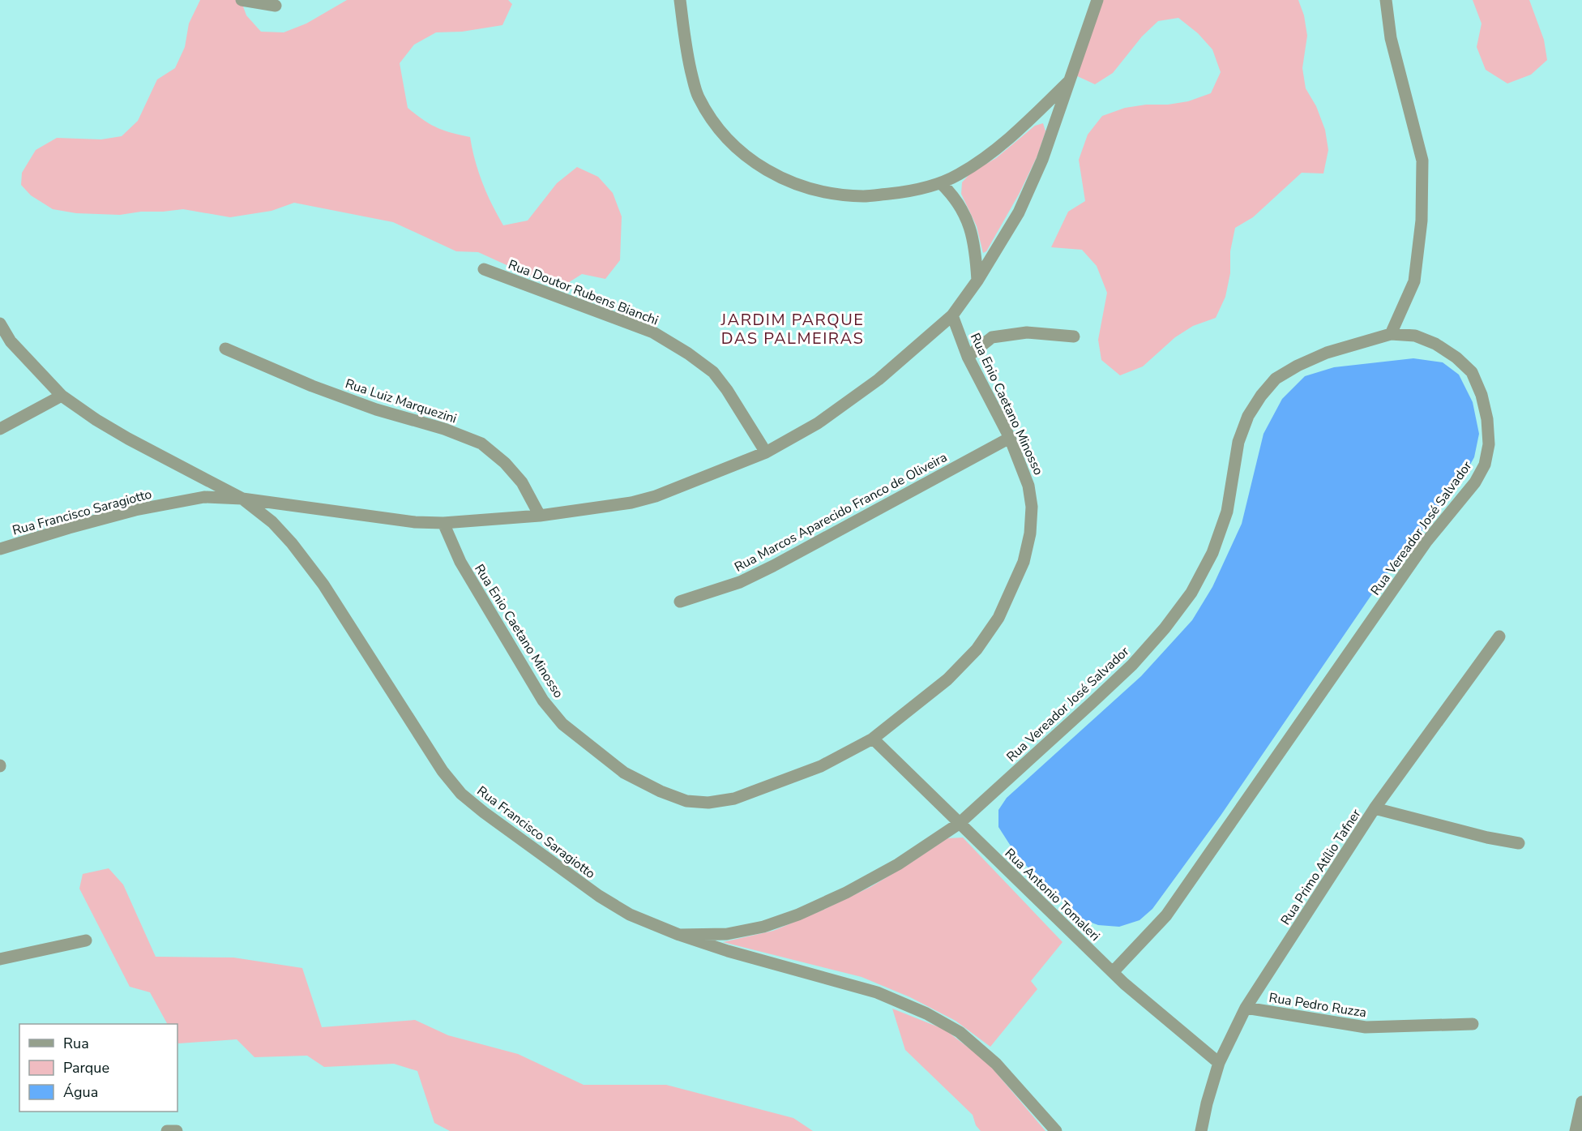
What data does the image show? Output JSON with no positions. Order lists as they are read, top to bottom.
{
  "streets": {
    "street": [
      "Rua Doutor Rubens Bianchi",
      "Rua Luiz Marquezini",
      "Rua Enio Caetano Minosso",
      "Rua Francisco Saragiotto",
      "Rua Marcos Aparecido Franco de Oliveira",
      "Rua Vereador José Salvador",
      "Rua Primo Atílio Tafner",
      "Rua Antonio Tomaleri",
      "Rua Pedro Ruzza"
    ]
  },
  "crossings": [
    ["Rua Enio Caetano Minosso", "Rua Marcos Aparecido Franco de Oliveira"],
    ["Rua Enio Caetano Minosso", "Rua Antonio Tomaleri"],
    ["Rua Francisco Saragiotto", "Rua Vereador José Salvador"],
    ["Rua Vereador José Salvador", "Rua Antonio Tomaleri"],
    ["Rua Primo Atílio Tafner", "Rua Antonio Tomaleri"],
    ["Rua Primo Atílio Tafner", "Rua Pedro Ruzza"]
  ],
  "districts": ["JARDIM PARQUE DAS PALMEIRAS"],
  "legend": ["Rua", "Parque", "Água"]
}
